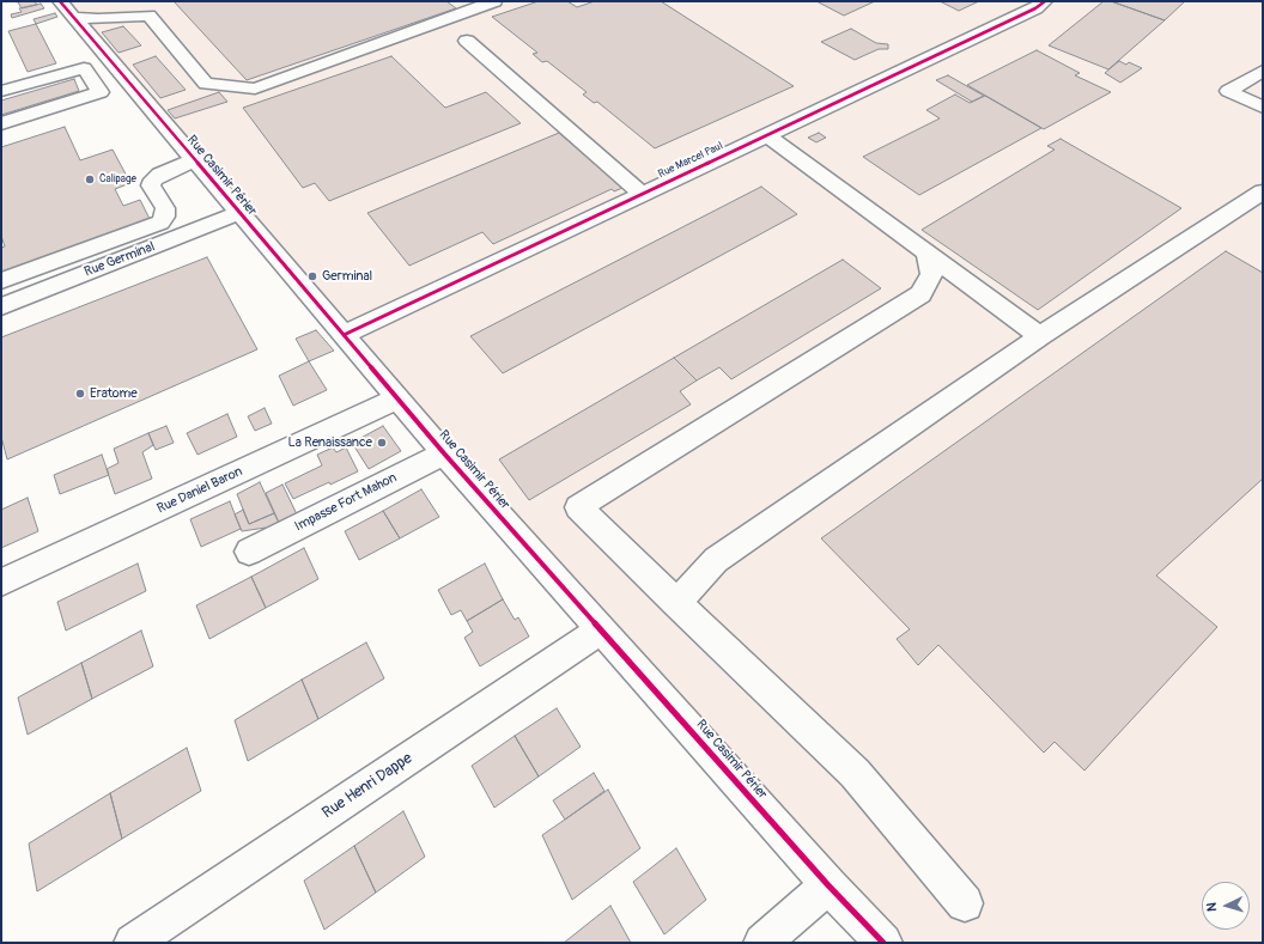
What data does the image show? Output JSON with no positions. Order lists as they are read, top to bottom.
{
  "streets": {
    "street": [
      "Rue Marcel Paul",
      "Rue Casimir Périer",
      "Rue Germinal",
      "Rue Daniel Baron",
      "Impasse Fort Mahon",
      "Rue Henri Dappe"
    ]
  },
  "crossings": [
    ["Rue Marcel Paul", "Rue Casimir Périer"],
    ["Rue Casimir Périer", "Rue Germinal"],
    ["Rue Casimir Périer", "Rue Daniel Baron"],
    ["Rue Casimir Périer", "Impasse Fort Mahon"],
    ["Rue Casimir Périer", "Rue Henri Dappe"]
  ],
  "places": [
    "Calipage",
    "Germinal",
    "Eratome",
    "La Renaissance"
  ],
  "north": "left"
}
